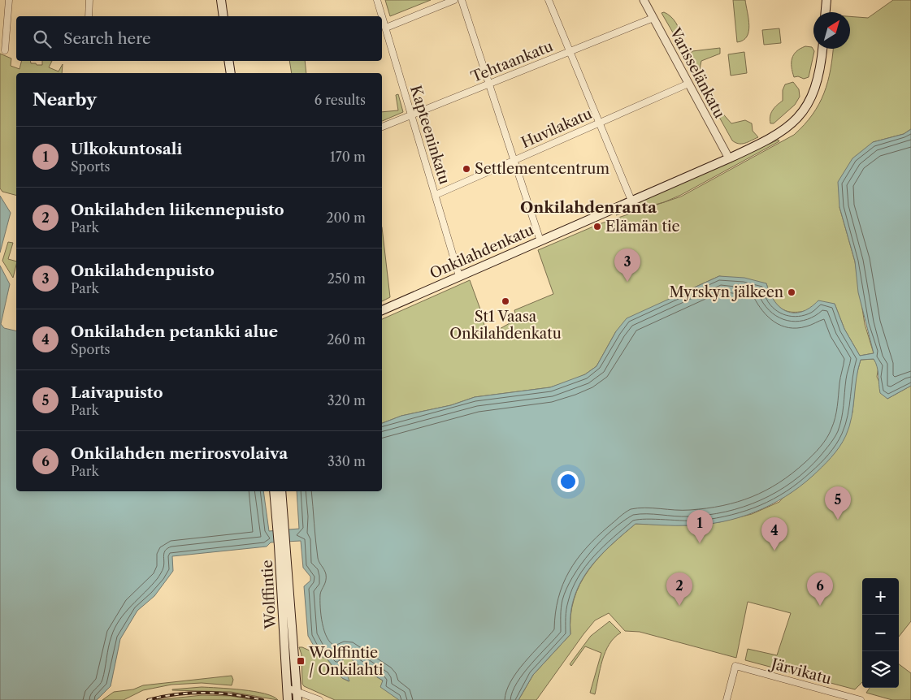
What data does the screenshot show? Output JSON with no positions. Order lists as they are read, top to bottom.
{
  "streets": {
    "main road": ["Onkilahdenkatu", "Wolffintie"],
    "street": [
      "Tehtaankatu",
      "Varisselänkatu",
      "Huvilakatu",
      "Kapteeninkatu",
      "Järvikatu"
    ]
  },
  "crossings": [
    ["Tehtaankatu", "Varisselänkatu"],
    ["Tehtaankatu", "Kapteeninkatu"],
    ["Varisselänkatu", "Huvilakatu"],
    ["Varisselänkatu", "Onkilahdenkatu"],
    ["Huvilakatu", "Kapteeninkatu"],
    ["Kapteeninkatu", "Onkilahdenkatu"]
  ],
  "districts": ["Onkilahdenranta"],
  "places": {
    "other": [
      "Settlementcentrum",
      "Elämän tie",
      "Myrskyn jälkeen",
      "St1 Vaasa Onkilahdenkatu"
    ],
    "transit": ["Wolffintie / Onkilahti"]
  },
  "north": "top right",
  "page": {
    "search": "Search here",
    "heading": ["Nearby", "6 results"],
    "list": [
      {
        "mark": "1",
        "name": "Ulkokuntosali",
        "note": "Sports",
        "value": "170 m"
      },
      {
        "mark": "2",
        "name": "Onkilahden liikennepuisto",
        "note": "Park",
        "value": "200 m"
      },
      {
        "mark": "3",
        "name": "Onkilahdenpuisto",
        "note": "Park",
        "value": "250 m"
      },
      {
        "mark": "4",
        "name": "Onkilahden petankki alue",
        "note": "Sports",
        "value": "260 m"
      },
      {
        "mark": "5",
        "name": "Laivapuisto",
        "note": "Park",
        "value": "320 m"
      },
      {
        "mark": "6",
        "name": "Onkilahden merirosvolaiva",
        "note": "Park",
        "value": "330 m"
      }
    ],
    "pins": [
      "3",
      "5",
      "1",
      "4",
      "2",
      "6"
    ],
    "map_buttons": ["+", "−"]
  }
}
